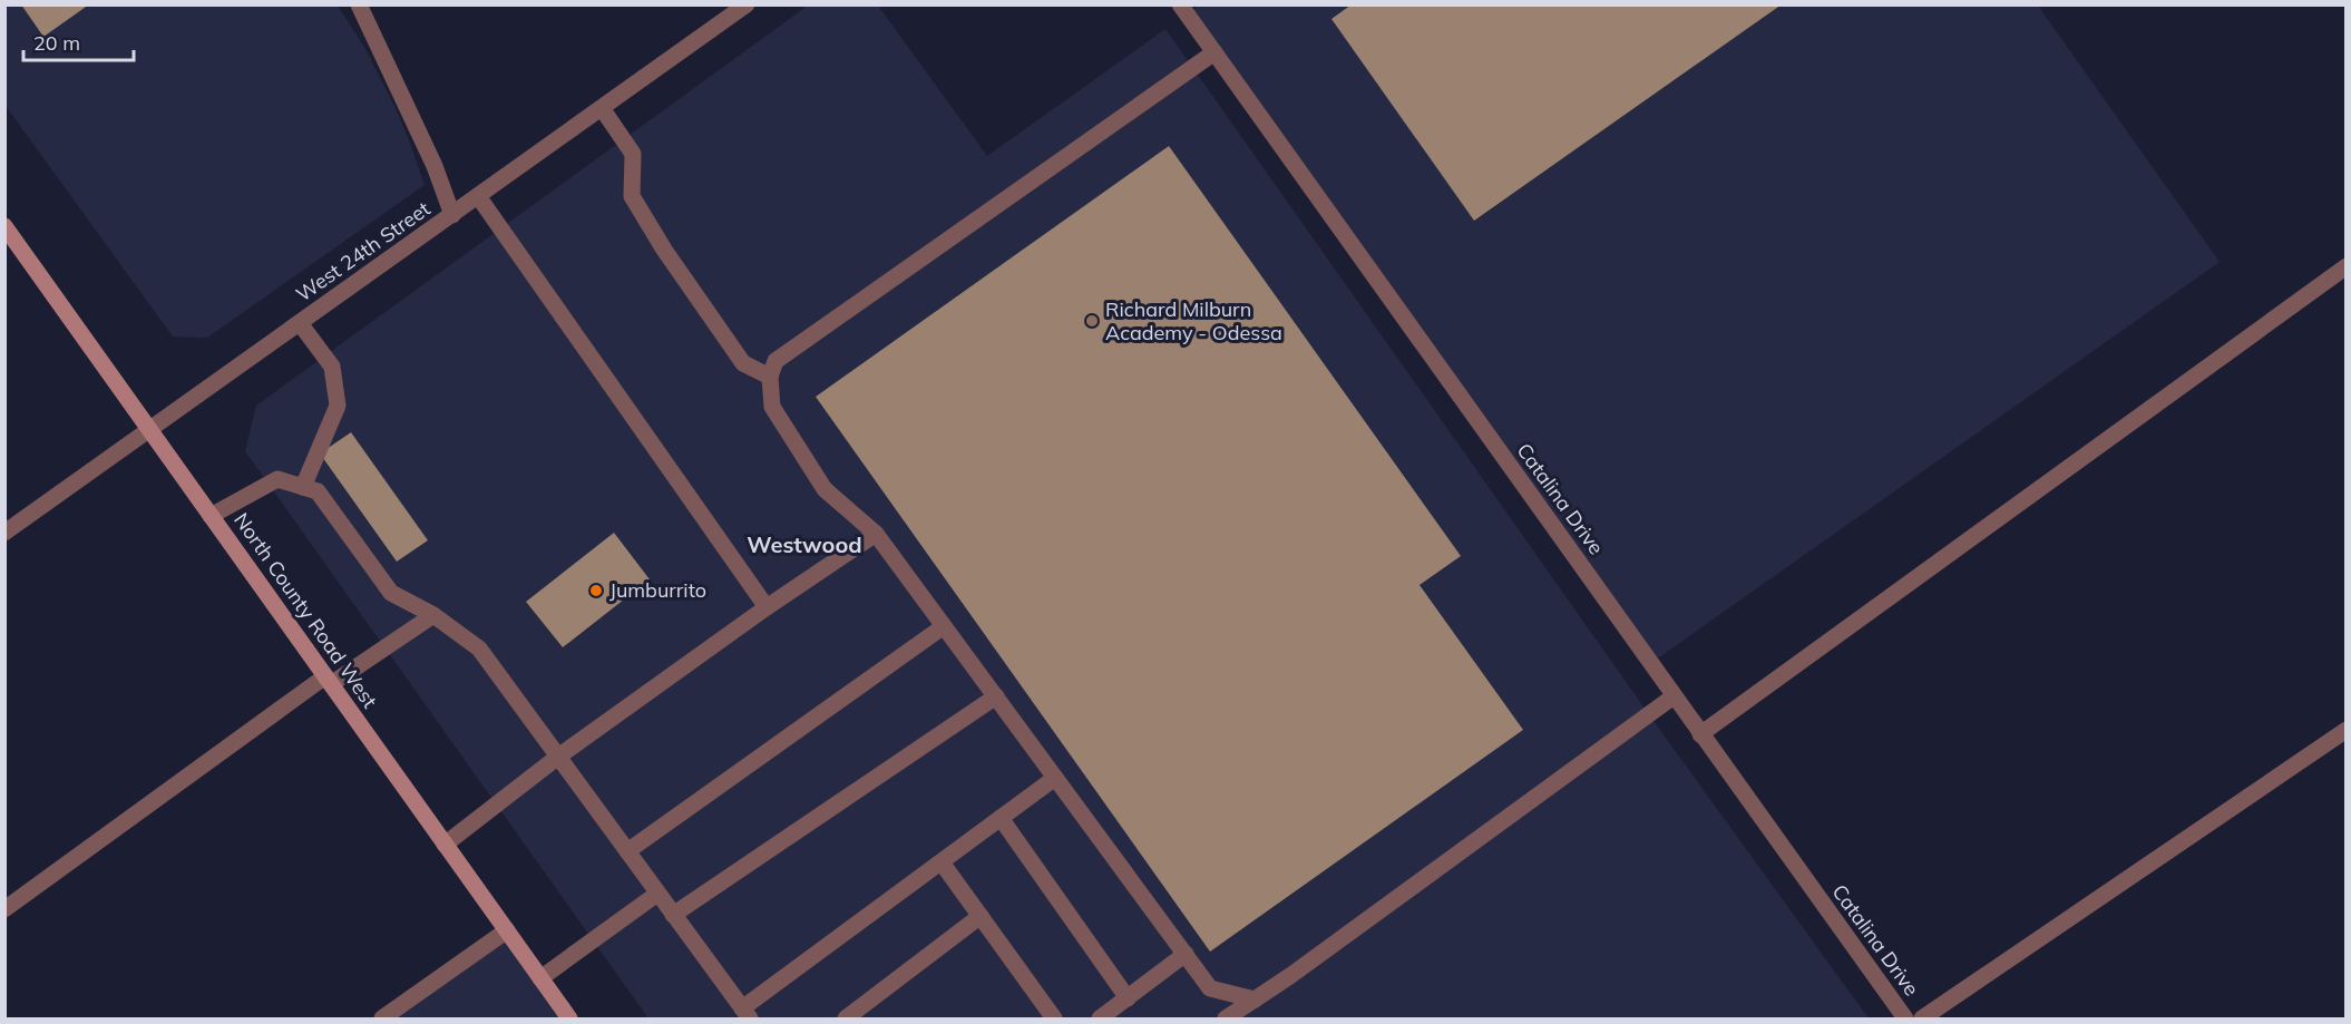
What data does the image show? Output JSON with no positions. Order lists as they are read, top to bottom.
{
  "streets": {
    "main road": ["North County Road West"],
    "street": ["West 24th Street", "Catalina Drive"]
  },
  "crossings": [
    ["West 24th Street", "North County Road West"]
  ],
  "districts": ["Westwood"],
  "places": ["Richard Milburn Academy - Odessa", "Jumburrito"],
  "scale_bar": "20 m"
}
